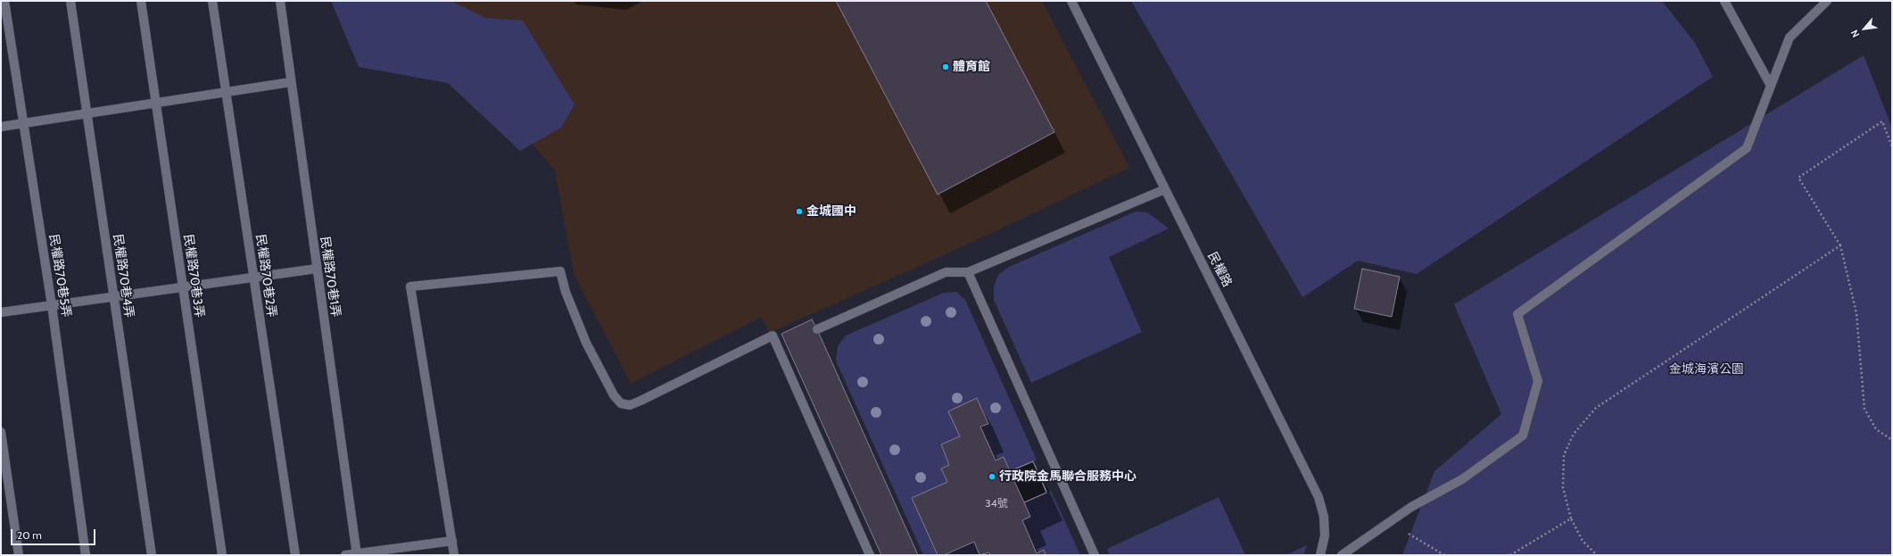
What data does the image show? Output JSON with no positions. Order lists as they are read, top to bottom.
{
  "streets": {
    "street": [
      "民權路",
      "民權路70巷5弄",
      "民權路70巷4弄",
      "民權路70巷3弄",
      "民權路70巷2弄",
      "民權路70巷1弄"
    ]
  },
  "parks": ["金城海濱公園"],
  "places": ["體育館", "金城國中", "行政院金馬聯合服務中心"],
  "house_numbers": ["34號"],
  "scale_bar": "20 m",
  "north": "bottom left"
}
